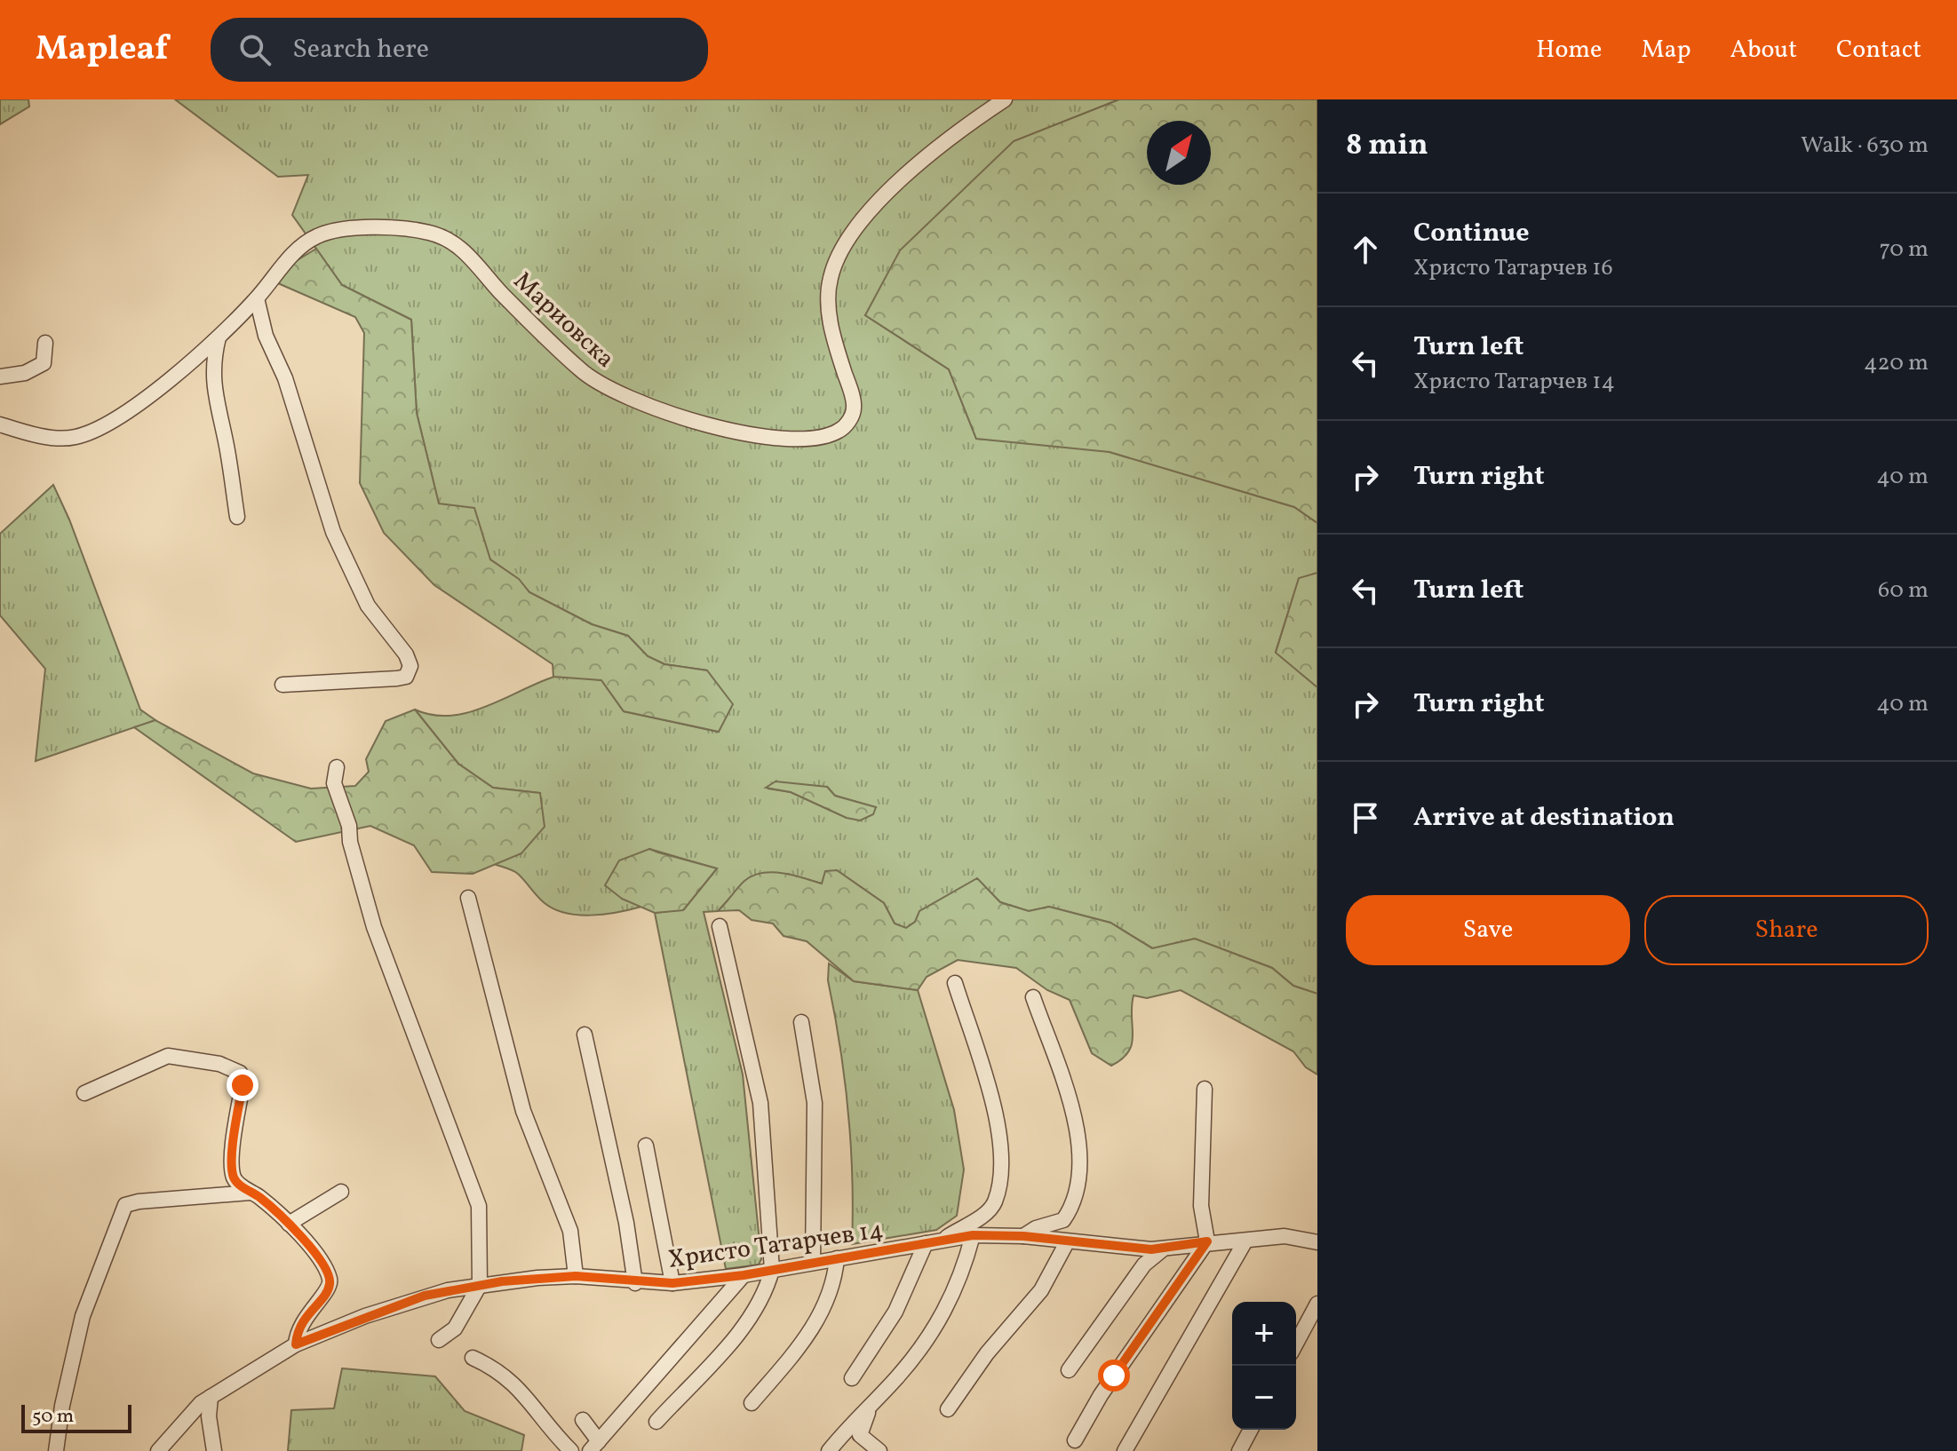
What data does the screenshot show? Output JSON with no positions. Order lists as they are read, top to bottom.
{
  "streets": {
    "street": ["Мариовска", "Христо Татарчев 14"]
  },
  "scale_bar": "50 m",
  "north": "top right",
  "page": {
    "header": "Mapleaf",
    "search": "Search here",
    "nav": [
      "Home",
      "Map",
      "About",
      "Contact"
    ],
    "heading": ["8 min", "Walk · 630 m"],
    "list": [
      ["Continue", "Христо Татарчев 16", "70 m"],
      ["Turn left", "Христо Татарчев 14", "420 m"],
      ["Turn right", "40 m"],
      ["Turn left", "60 m"],
      ["Turn right", "40 m"],
      "Arrive at destination"
    ],
    "buttons": ["Save", "Share"],
    "map_buttons": ["+", "−"],
    "scale": "50 m"
  }
}
